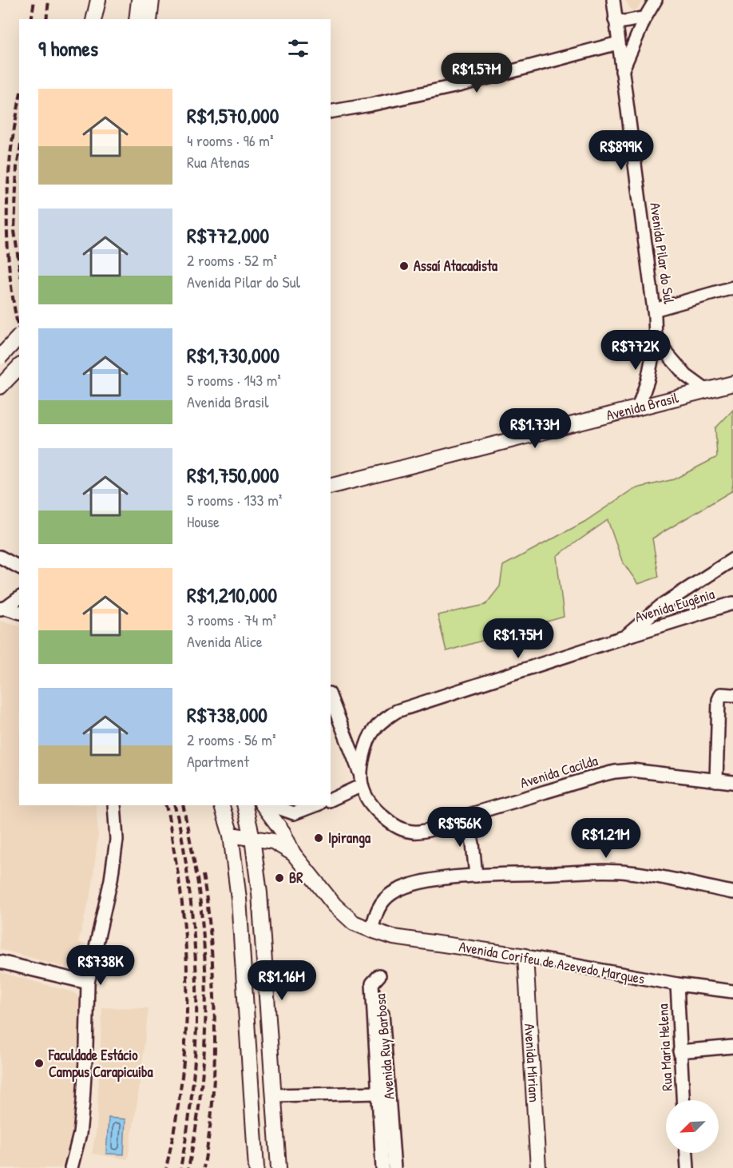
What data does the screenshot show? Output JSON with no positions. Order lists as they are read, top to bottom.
{
  "streets": {
    "main road": ["Avenida Brasil", "Avenida Corifeu de Azevedo Marques", "Avenida Miriam"],
    "street": [
      "Avenida Pilar do Sul",
      "Avenida Eugênia",
      "Avenida Cacilda",
      "Avenida Ruy Barbosa",
      "Rua Maria Helena"
    ]
  },
  "crossings": [
    ["Avenida Pilar do Sul", "Avenida Brasil"],
    ["Avenida Eugênia", "Avenida Cacilda"],
    ["Avenida Corifeu de Azevedo Marques", "Rua Maria Helena"],
    ["Avenida Corifeu de Azevedo Marques", "Avenida Miriam"]
  ],
  "places": [
    "Assaí Atacadista",
    "Ipiranga",
    "BR",
    "Faculdade Estácio Campus Carapicuiba"
  ],
  "north": "bottom left",
  "page": {
    "heading": "9 homes",
    "price": [
      "R$1.57M",
      "R$899K",
      "R$772K",
      "R$1.73M",
      "R$1.75M",
      "R$956K",
      "R$1.21M",
      "R$738K",
      "R$1.16M"
    ],
    "list": [
      {
        "name": "R$1,570,000",
        "note": "4 rooms · 96 m² · Rua Atenas"
      },
      {
        "name": "R$772,000",
        "note": "2 rooms · 52 m² · Avenida Pilar do Sul"
      },
      {
        "name": "R$1,730,000",
        "note": "5 rooms · 143 m² · Avenida Brasil"
      },
      {
        "name": "R$1,750,000",
        "note": "5 rooms · 133 m² · House"
      },
      {
        "name": "R$1,210,000",
        "note": "3 rooms · 74 m² · Avenida Alice"
      },
      {
        "name": "R$738,000",
        "note": "2 rooms · 56 m² · Apartment"
      }
    ]
  }
}
